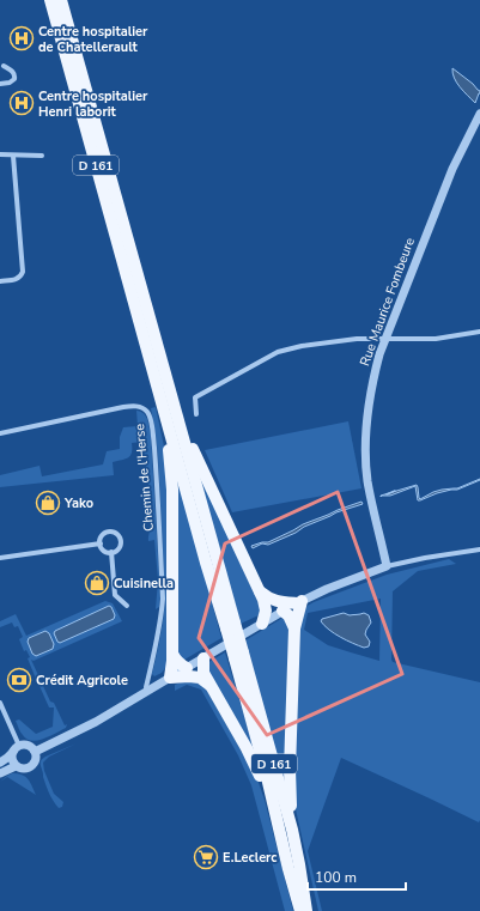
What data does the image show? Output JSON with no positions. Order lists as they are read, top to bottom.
{
  "streets": {
    "main road": ["D 161"],
    "street": ["Rue Maurice Fombeure", "Chemin de l'Herse"]
  },
  "places": {
    "hospital": ["Centre hospitalier de Chatellerault", "Centre hospitalier Henri laborit"],
    "shop": ["Yako", "Cuisinella"],
    "bank": ["Crédit Agricole"],
    "supermarket": ["E.Leclerc"]
  },
  "scale_bar": "100 m"
}
